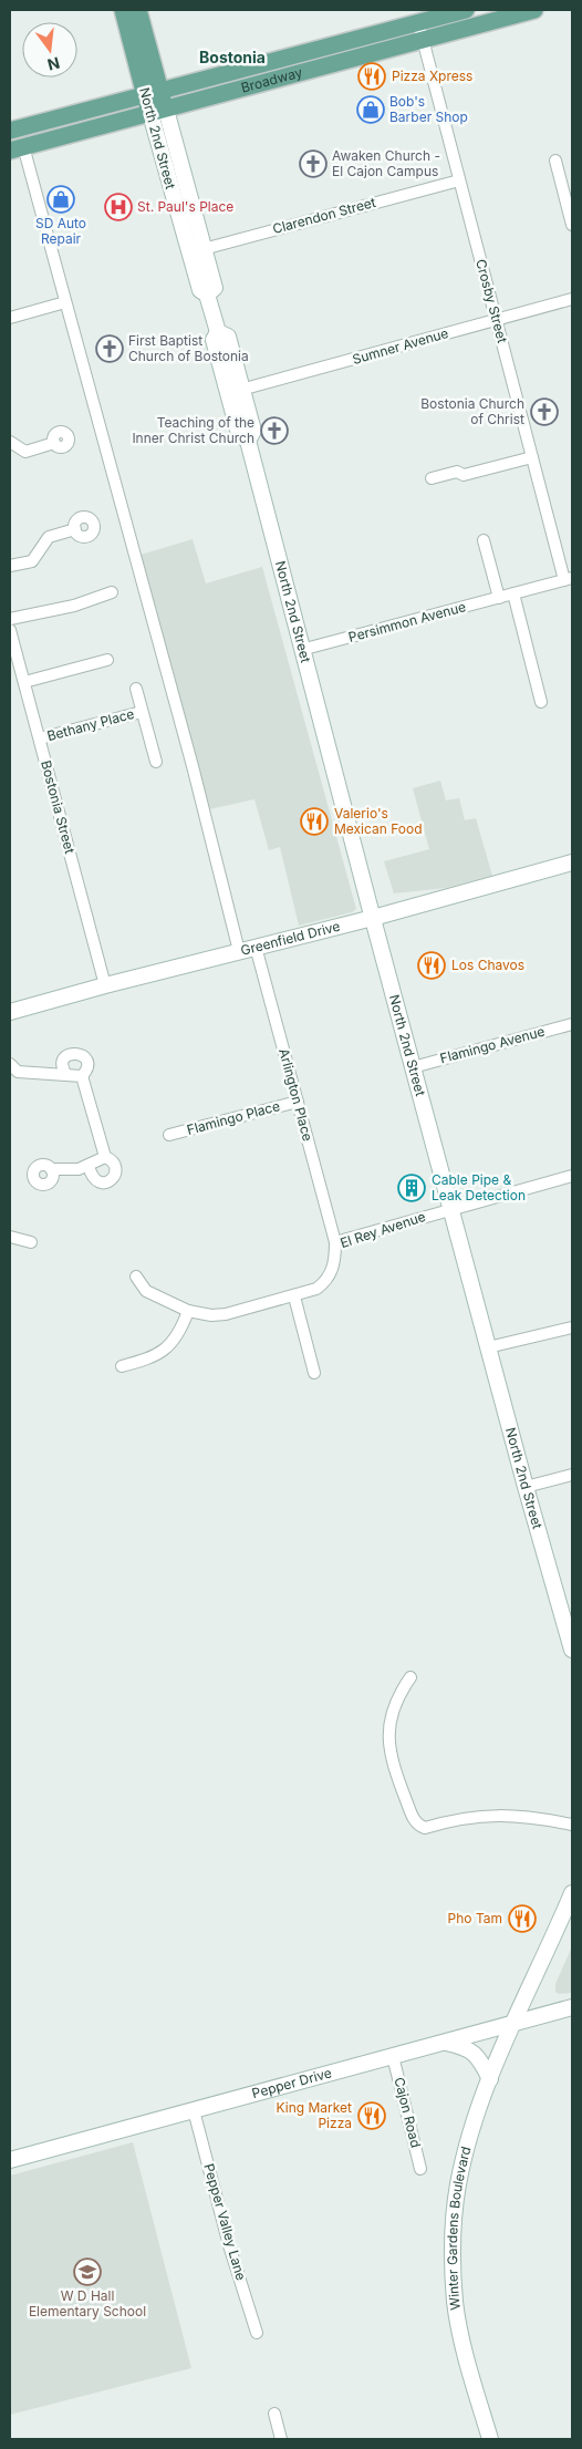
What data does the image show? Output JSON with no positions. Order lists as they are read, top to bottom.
{
  "streets": {
    "main road": [
      "Broadway",
      "North 2nd Street",
      "Greenfield Drive",
      "Pepper Drive",
      "Winter Gardens Boulevard"
    ],
    "street": [
      "Clarendon Street",
      "Crosby Street",
      "Sumner Avenue",
      "Persimmon Avenue",
      "Bethany Place",
      "Bostonia Street",
      "Flamingo Avenue",
      "Arlington Place",
      "Flamingo Place",
      "El Rey Avenue",
      "Cajon Road",
      "Pepper Valley Lane"
    ]
  },
  "crossings": [
    ["Broadway", "North 2nd Street"],
    ["Broadway", "Crosby Street"],
    ["North 2nd Street", "Clarendon Street"],
    ["North 2nd Street", "Sumner Avenue"],
    ["North 2nd Street", "Persimmon Avenue"],
    ["North 2nd Street", "Greenfield Drive"],
    ["North 2nd Street", "Flamingo Avenue"],
    ["North 2nd Street", "El Rey Avenue"],
    ["Clarendon Street", "Crosby Street"],
    ["Crosby Street", "Sumner Avenue"],
    ["Crosby Street", "Persimmon Avenue"],
    ["Bethany Place", "Bostonia Street"],
    ["Bostonia Street", "Greenfield Drive"],
    ["Greenfield Drive", "Arlington Place"],
    ["Arlington Place", "Flamingo Place"],
    ["Arlington Place", "El Rey Avenue"],
    ["Pepper Drive", "Cajon Road"],
    ["Pepper Drive", "Pepper Valley Lane"],
    ["Pepper Drive", "Winter Gardens Boulevard"]
  ],
  "districts": ["Bostonia"],
  "places": {
    "restaurant": [
      "Pizza Xpress",
      "Valerio's Mexican Food",
      "Los Chavos",
      "Pho Tam",
      "King Market Pizza"
    ],
    "shop": ["Bob's Barber Shop", "SD Auto Repair"],
    "church": [
      "Awaken Church - El Cajon Campus",
      "First Baptist Church of Bostonia",
      "Bostonia Church of Christ",
      "Teaching of the Inner Christ Church"
    ],
    "hospital": ["St. Paul's Place"],
    "building": ["Cable Pipe & Leak Detection"],
    "school or university": ["W D Hall Elementary School"]
  },
  "north": "bottom"
}
